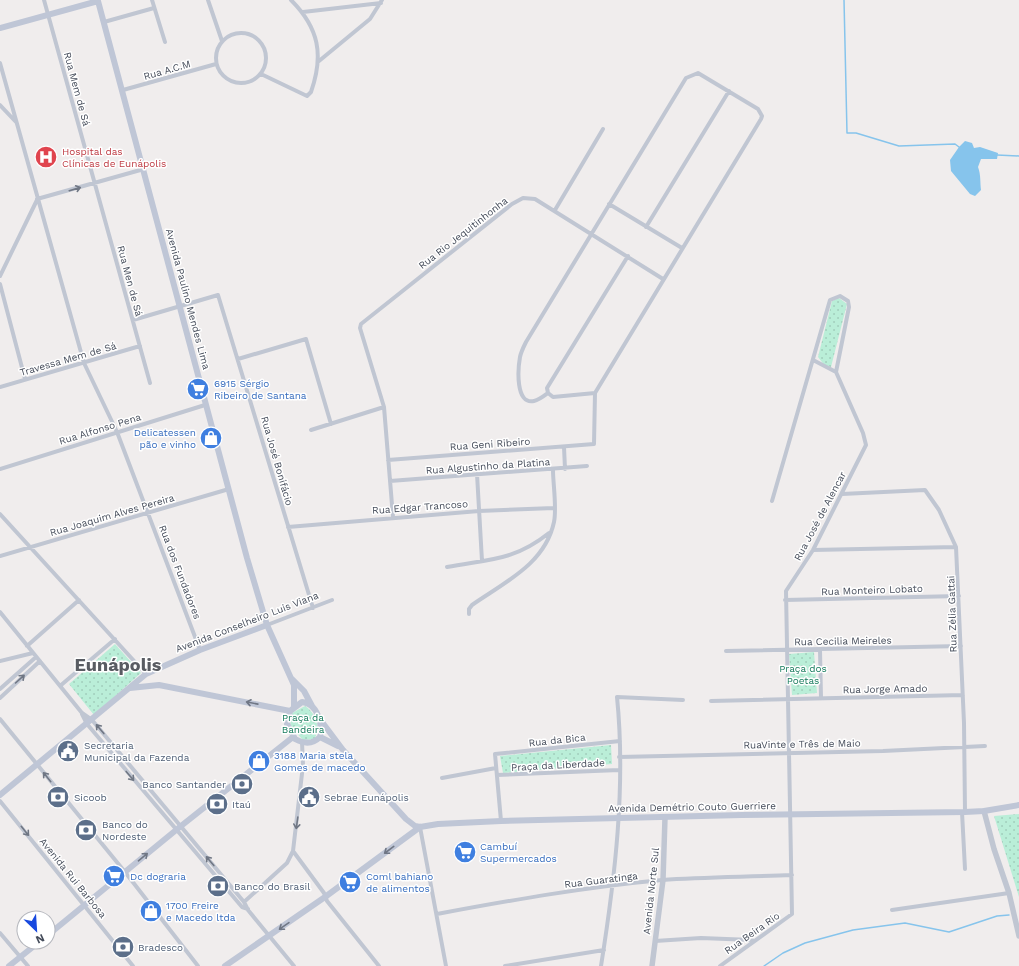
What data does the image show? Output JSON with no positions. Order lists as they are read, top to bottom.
{
  "streets": {
    "main road": ["Avenida Paulino Mendes Lima", "Avenida Conselheiro Luis Viana", "Avenida Demétrio Couto Guerriere"],
    "street": [
      "Rua A.C.M",
      "Rua Mem de Sá",
      "Rua Rio Jequitinhonha",
      "Rua Men de Sá",
      "Travessa Mem de Sá",
      "Rua Alfonso Pena",
      "Rua Geni Ribeiro",
      "Rua José Bonifácio",
      "Rua Algustinho da Platina",
      "Rua Edgar Trancoso",
      "Rua Joaquim Alves Pereira",
      "Rua José de Alencar",
      "Rua dos Fundadores",
      "Rua Monteiro Lobato",
      "Rua Zélia Gattai",
      "Rua Cecilia Meireles",
      "Rua Jorge Amado",
      "Rua da Bica",
      "RuaVinte e Três de Maio",
      "Praça da Liberdade",
      "Avenida Rui Barbosa",
      "Rua Guaratinga",
      "Avenida Norte Sul",
      "Rua Beira Rio"
    ]
  },
  "crossings": [
    ["Rua A.C.M", "Avenida Paulino Mendes Lima"],
    ["Rua Mem de Sá", "Rua Men de Sá"],
    ["Rua Men de Sá", "Travessa Mem de Sá"],
    ["Avenida Paulino Mendes Lima", "Rua Alfonso Pena"],
    ["Avenida Paulino Mendes Lima", "Rua José Bonifácio"],
    ["Avenida Paulino Mendes Lima", "Rua Joaquim Alves Pereira"],
    ["Avenida Paulino Mendes Lima", "Avenida Conselheiro Luis Viana"],
    ["Travessa Mem de Sá", "Rua dos Fundadores"],
    ["Rua Alfonso Pena", "Rua dos Fundadores"],
    ["Rua José Bonifácio", "Rua Edgar Trancoso"],
    ["Rua José Bonifácio", "Avenida Conselheiro Luis Viana"],
    ["Rua Joaquim Alves Pereira", "Rua dos Fundadores"],
    ["Rua José de Alencar", "Rua Monteiro Lobato"],
    ["Rua José de Alencar", "Rua Zélia Gattai"],
    ["Rua José de Alencar", "Rua Cecilia Meireles"],
    ["Rua José de Alencar", "Rua Jorge Amado"],
    ["Rua José de Alencar", "RuaVinte e Três de Maio"],
    ["Rua José de Alencar", "Avenida Demétrio Couto Guerriere"],
    ["Rua José de Alencar", "Rua Guaratinga"],
    ["Rua José de Alencar", "Rua Beira Rio"],
    ["Rua dos Fundadores", "Avenida Conselheiro Luis Viana"],
    ["Rua Monteiro Lobato", "Rua Zélia Gattai"],
    ["Rua Zélia Gattai", "Rua Cecilia Meireles"],
    ["Rua Zélia Gattai", "Rua Jorge Amado"],
    ["Rua Zélia Gattai", "RuaVinte e Três de Maio"],
    ["Rua Zélia Gattai", "Avenida Demétrio Couto Guerriere"],
    ["Avenida Demétrio Couto Guerriere", "Avenida Norte Sul"],
    ["Rua Guaratinga", "Avenida Norte Sul"]
  ],
  "one_way": ["Avenida Rui Barbosa"],
  "districts": ["Eunápolis"],
  "parks": ["Praça dos Poetas", "Praça da Bandeira"],
  "places": {
    "hospital": ["Hospital das Clínicas de Eunápolis"],
    "supermarket": [
      "6915 Sérgio Ribeiro de Santana",
      "Cambuí Supermercados",
      "Dc dograria",
      "Coml bahiano de alimentos"
    ],
    "shop": ["Delicatessen pão e vinho", "3188 Maria stela Gomes de macedo", "1700 Freire e Macedo ltda"],
    "public building": ["Secretaria Municipal da Fazenda", "Sebrae Eunápolis"],
    "bank": [
      "Banco Santander",
      "Sicoob",
      "Itaú",
      "Banco do Nordeste",
      "Banco do Brasil",
      "Bradesco"
    ]
  },
  "north": "bottom right"
}
